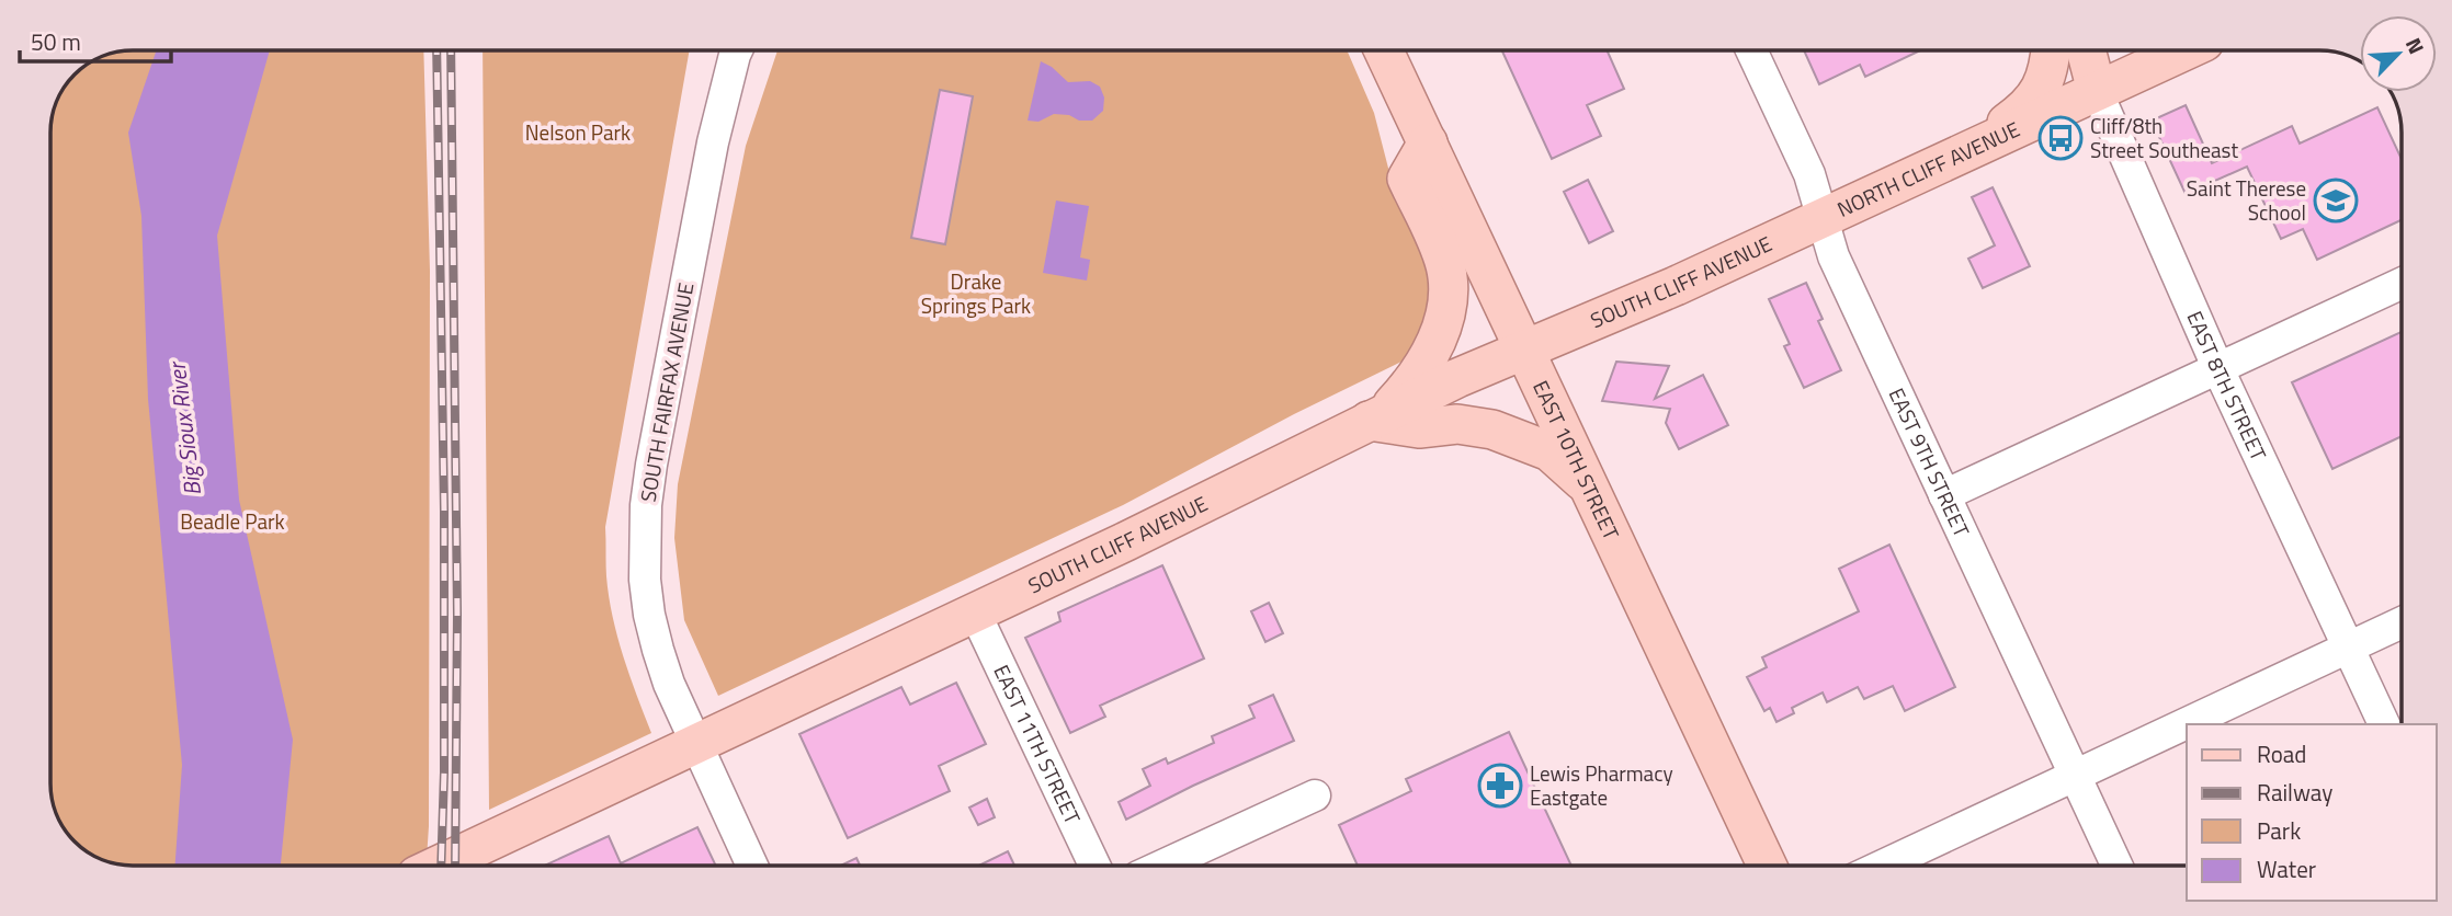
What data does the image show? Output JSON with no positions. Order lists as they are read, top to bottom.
{
  "streets": {
    "main road": [
      "NORTH CLIFF AVENUE",
      "SOUTH CLIFF AVENUE",
      "EAST 8TH STREET",
      "EAST 10TH STREET"
    ],
    "street": ["SOUTH FAIRFAX AVENUE", "EAST 9TH STREET", "EAST 11TH STREET"]
  },
  "crossings": [
    ["NORTH CLIFF AVENUE", "SOUTH CLIFF AVENUE"],
    ["NORTH CLIFF AVENUE", "EAST 8TH STREET"],
    ["NORTH CLIFF AVENUE", "EAST 9TH STREET"],
    ["SOUTH CLIFF AVENUE", "SOUTH FAIRFAX AVENUE"],
    ["SOUTH CLIFF AVENUE", "EAST 10TH STREET"],
    ["SOUTH CLIFF AVENUE", "EAST 9TH STREET"],
    ["SOUTH CLIFF AVENUE", "EAST 11TH STREET"]
  ],
  "water": ["Big Sioux River"],
  "parks": ["Nelson Park", "Drake Springs Park", "Beadle Park"],
  "places": {
    "bus stop": ["Cliff/8th Street Southeast"],
    "school or university": ["Saint Therese School"],
    "pharmacy": ["Lewis Pharmacy Eastgate"]
  },
  "legend": [
    "Road",
    "Railway",
    "Park",
    "Water"
  ],
  "scale_bar": "50 m",
  "north": "top right"
}
